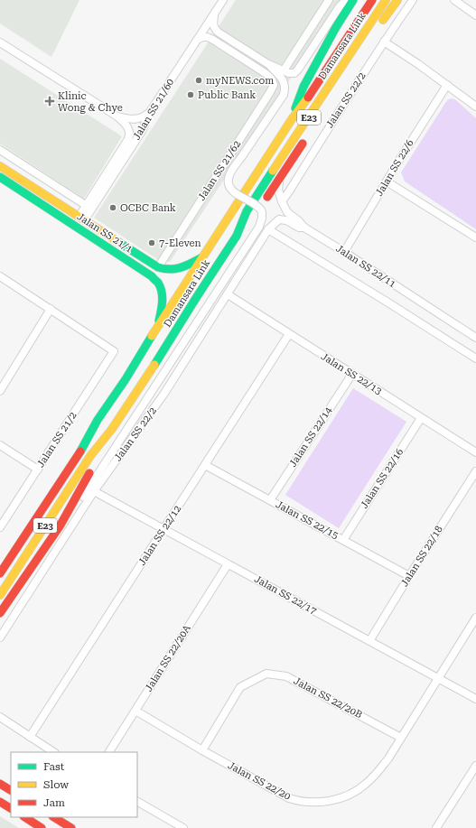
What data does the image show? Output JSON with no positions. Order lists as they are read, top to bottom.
{
  "streets": {
    "main road": ["Damansara Link", "E23", "Jalan SS 21/1"],
    "street": [
      "Jalan SS 22/2",
      "Jalan SS 21/60",
      "Jalan SS 22/6",
      "Jalan SS 21/62",
      "Jalan SS 22/11",
      "Jalan SS 22/13",
      "Jalan SS 22/14",
      "Jalan SS 21/2",
      "Jalan SS 22/16",
      "Jalan SS 22/15",
      "Jalan SS 22/12",
      "Jalan SS 22/18",
      "Jalan SS 22/17",
      "Jalan SS 22/20A",
      "Jalan SS 22/20B",
      "Jalan SS 22/20"
    ]
  },
  "crossings": [
    ["Damansara Link", "Jalan SS 21/1"],
    ["Jalan SS 22/2", "Jalan SS 22/11"],
    ["Jalan SS 22/2", "Jalan SS 22/13"],
    ["Jalan SS 22/2", "Jalan SS 22/17"],
    ["Jalan SS 21/60", "Jalan SS 21/62"],
    ["Jalan SS 21/60", "Jalan SS 21/1"],
    ["Jalan SS 22/6", "Jalan SS 22/11"],
    ["Jalan SS 21/62", "Jalan SS 21/1"],
    ["Jalan SS 22/13", "Jalan SS 22/14"],
    ["Jalan SS 22/13", "Jalan SS 22/16"],
    ["Jalan SS 22/13", "Jalan SS 22/12"],
    ["Jalan SS 22/14", "Jalan SS 22/15"],
    ["Jalan SS 22/16", "Jalan SS 22/15"],
    ["Jalan SS 22/15", "Jalan SS 22/12"],
    ["Jalan SS 22/15", "Jalan SS 22/18"],
    ["Jalan SS 22/12", "Jalan SS 22/17"],
    ["Jalan SS 22/18", "Jalan SS 22/17"],
    ["Jalan SS 22/17", "Jalan SS 22/20A"],
    ["Jalan SS 22/17", "Jalan SS 22/20"],
    ["Jalan SS 22/20A", "Jalan SS 22/20"],
    ["Jalan SS 22/20B", "Jalan SS 22/20"]
  ],
  "places": {
    "other": [
      "myNEWS.com",
      "Public Bank",
      "OCBC Bank",
      "7-Eleven"
    ],
    "health": ["Klinic Wong & Chye"]
  },
  "legend": ["Fast", "Slow", "Jam"]
}
